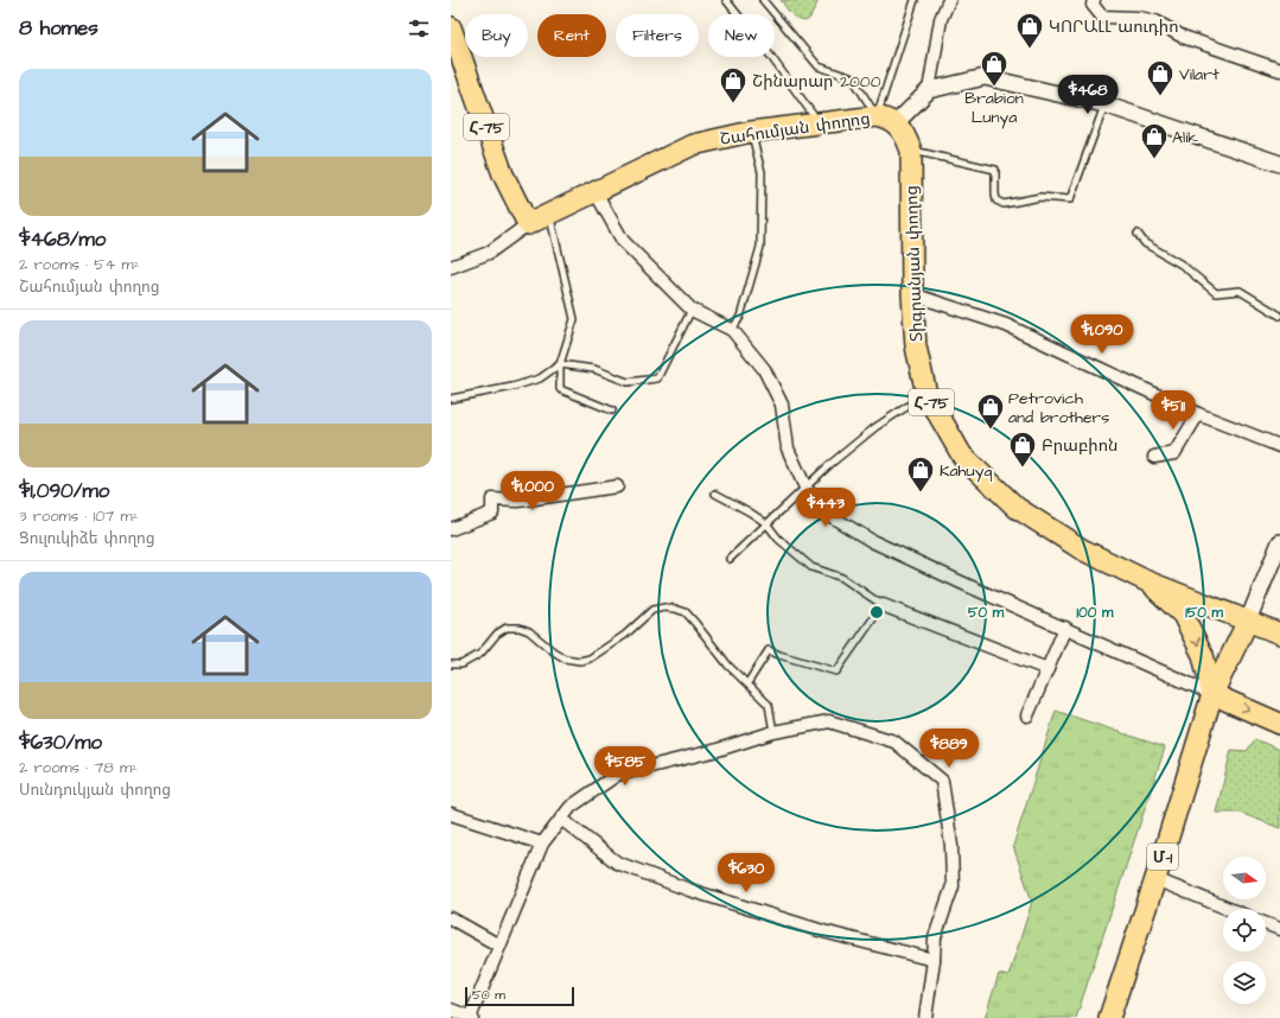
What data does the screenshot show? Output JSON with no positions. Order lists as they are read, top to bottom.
{
  "streets": {
    "highway": [
      "Հ-75",
      "Շահումյան փողոց",
      "Տիգրանյան փողոց",
      "Մ-1"
    ]
  },
  "crossings": [
    ["Հ-75", "Շահումյան փողոց"],
    ["Շահումյան փողոց", "Տիգրանյան փողոց"],
    ["Տիգրանյան փողոց", "Մ-1"]
  ],
  "places": {
    "shop": [
      "ԿՈՐԱԼԼ աուդիո",
      "Brabion Lunya",
      "Vilart",
      "Շինարար 2000",
      "Alik",
      "Petrovich and brothers",
      "Բրաբիոն",
      "Kahuyq"
    ]
  },
  "scale_bar": "50 m",
  "north": "right",
  "page": {
    "heading": "8 homes",
    "chip": [
      "Buy",
      "Rent",
      "Filters",
      "New"
    ],
    "list": [
      {
        "name": "$468/mo",
        "note": "2 rooms · 54 m² · Շահումյան փողոց"
      },
      {
        "name": "$1,090/mo",
        "note": "3 rooms · 107 m² · Ցուլուկիձե փողոց"
      },
      {
        "name": "$630/mo",
        "note": "2 rooms · 78 m² · Սունդուկյան փողոց"
      }
    ],
    "price": [
      "$468",
      "$1,090",
      "$511",
      "$1,000",
      "$443",
      "$889",
      "$585",
      "$630"
    ],
    "scale": "50 m"
  },
  "rings": ["50 m", "100 m", "150 m"]
}
